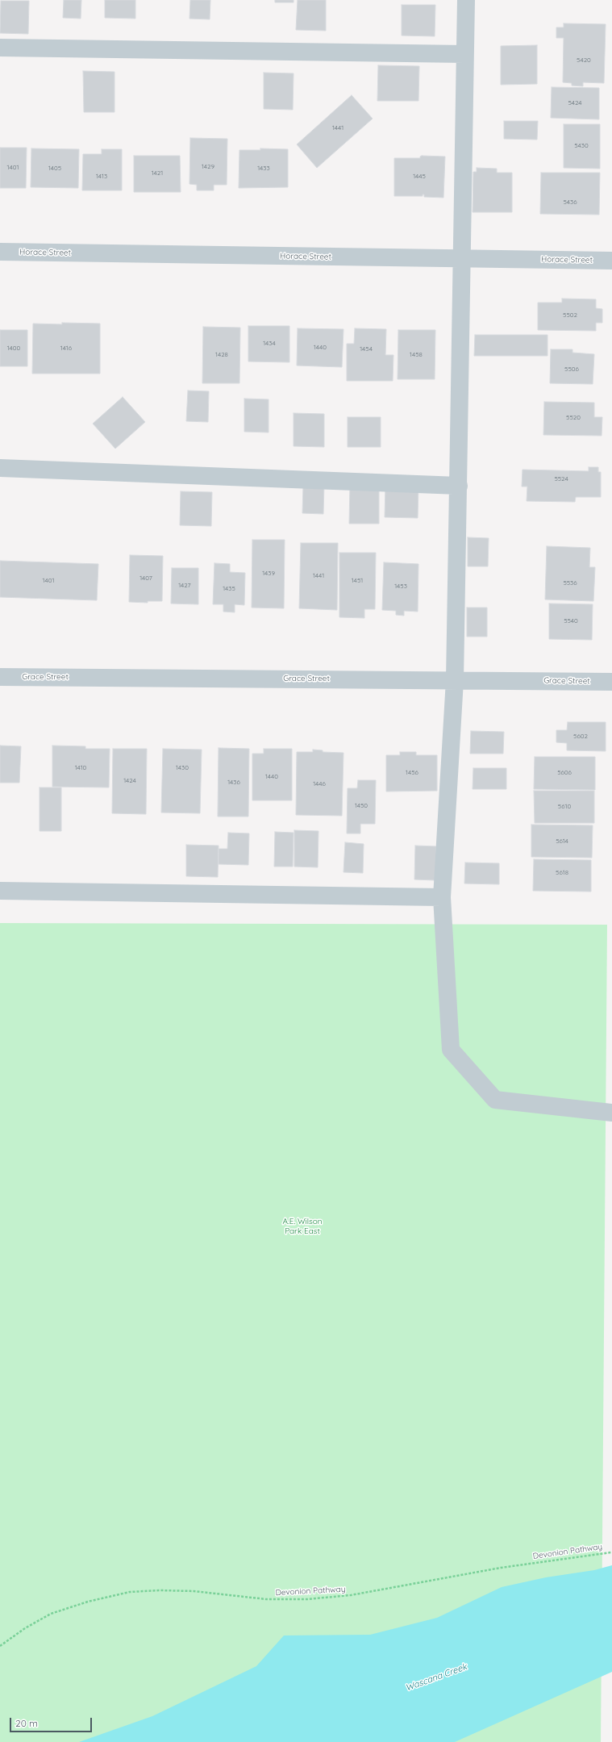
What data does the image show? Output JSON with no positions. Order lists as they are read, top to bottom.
{
  "streets": {
    "street": ["Horace Street", "Grace Street"],
    "path": ["Devonion Pathway"]
  },
  "water": ["Wascana Creek"],
  "parks": ["A.E. Wilson Park East"],
  "house_numbers": [
    "5420",
    "5424",
    "1441",
    "5430",
    "1429",
    "1401",
    "1405",
    "1433",
    "1421",
    "1413",
    "1445",
    "5436",
    "5502",
    "1434",
    "1440",
    "1400",
    "1416",
    "1454",
    "1428",
    "1458",
    "5506",
    "5520",
    "5524",
    "1439",
    "1441",
    "1407",
    "1401",
    "1451",
    "5536",
    "1427",
    "1453",
    "1435",
    "5540",
    "5602",
    "1410",
    "1430",
    "1456",
    "5606",
    "1440",
    "1424",
    "1436",
    "1446",
    "1450",
    "5610",
    "5614",
    "5618"
  ],
  "scale_bar": "20 m"
}
